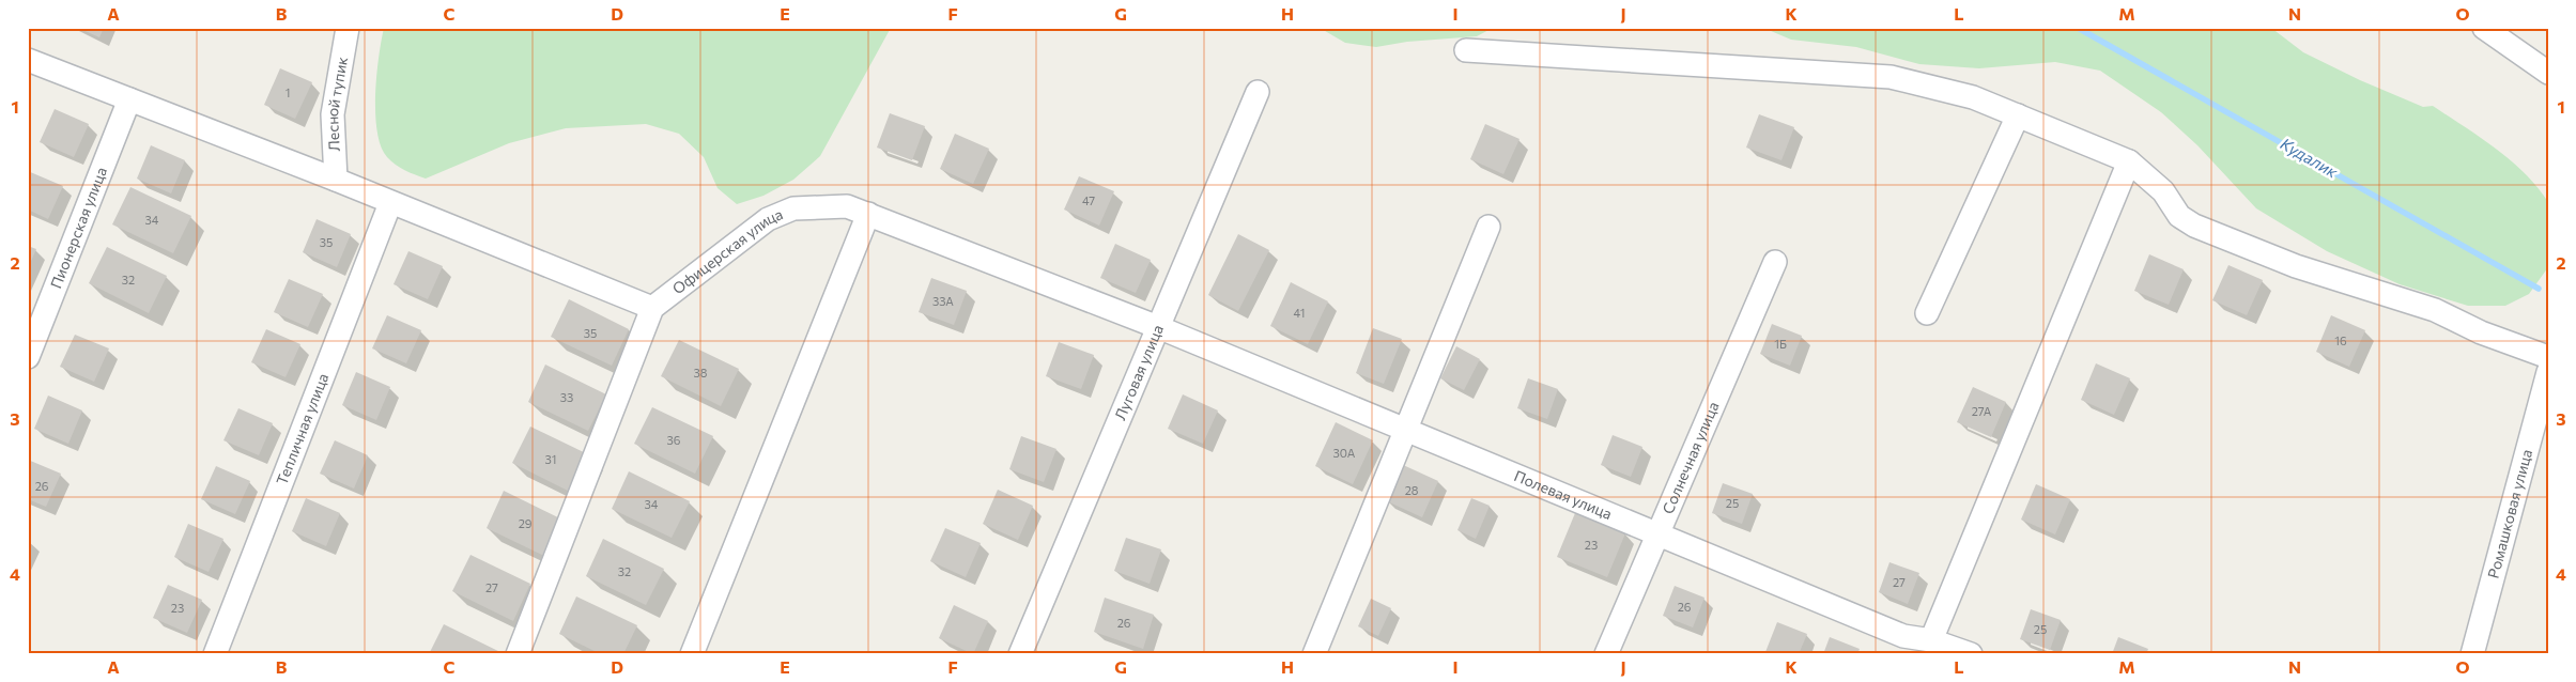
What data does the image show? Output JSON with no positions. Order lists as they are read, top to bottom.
{
  "streets": {
    "street": [
      "Лесной тупик",
      "Пионерская улица",
      "Офицерская улица",
      "Луговая улица",
      "Тепличная улица",
      "Солнечная улица",
      "Полевая улица",
      "Ромашковая улица"
    ]
  },
  "crossings": [
    ["Офицерская улица", "Луговая улица"],
    ["Офицерская улица", "Полевая улица"],
    ["Луговая улица", "Полевая улица"],
    ["Солнечная улица", "Полевая улица"]
  ],
  "water": ["Кудалик"],
  "house_numbers": [
    "1",
    "47",
    "34",
    "35",
    "32",
    "33А",
    "41",
    "35",
    "16",
    "1Б",
    "38",
    "33",
    "27А",
    "36",
    "30А",
    "31",
    "26",
    "28",
    "25",
    "34",
    "29",
    "23",
    "32",
    "27",
    "27",
    "26",
    "23",
    "26",
    "25"
  ],
  "grid": {
    "columns": [
      "A",
      "B",
      "C",
      "D",
      "E",
      "F",
      "G",
      "H",
      "I",
      "J",
      "K",
      "L",
      "M",
      "N",
      "O"
    ],
    "rows": [
      "1",
      "2",
      "3",
      "4"
    ]
  }
}
